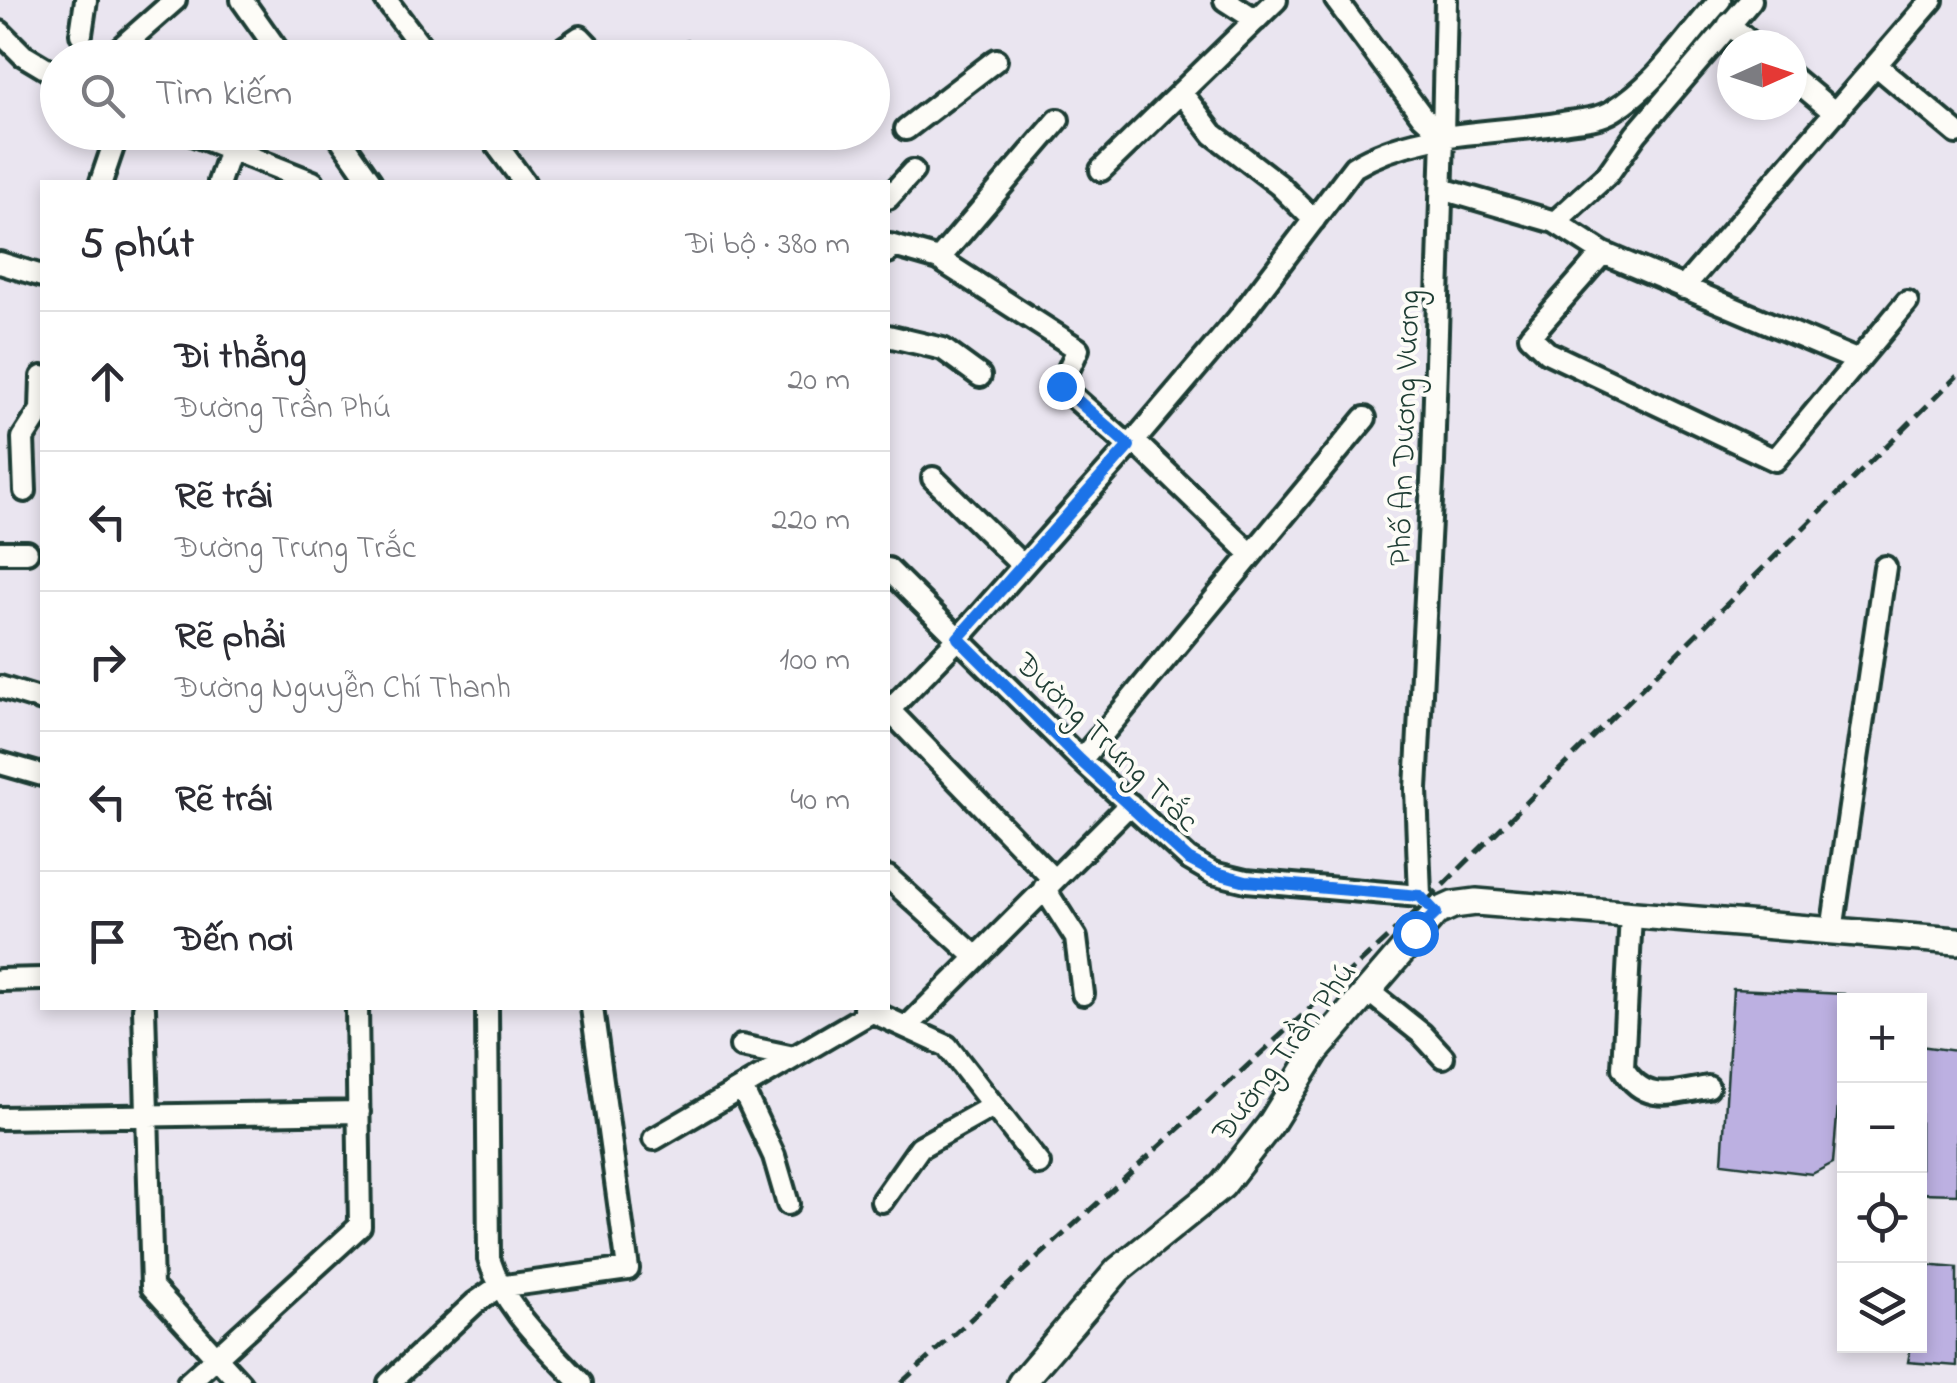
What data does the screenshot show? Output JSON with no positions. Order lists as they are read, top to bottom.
{
  "streets": {
    "main road": ["Đường Trần Phú"],
    "street": ["Phố An Dương Vương", "Đường Trưng Trắc"]
  },
  "crossings": [
    ["Phố An Dương Vương", "Đường Trưng Trắc"],
    ["Phố An Dương Vương", "Đường Trần Phú"],
    ["Đường Trưng Trắc", "Đường Trần Phú"]
  ],
  "north": "right",
  "page": {
    "search": "Tìm kiếm",
    "heading": ["5 phút", "Đi bộ · 380 m"],
    "list": [
      ["Đi thẳng", "Đường Trần Phú", "20 m"],
      ["Rẽ trái", "Đường Trưng Trắc", "220 m"],
      ["Rẽ phải", "Đường Nguyễn Chí Thanh", "100 m"],
      ["Rẽ trái", "40 m"],
      "Đến nơi"
    ],
    "map_buttons": ["+", "−"]
  }
}
